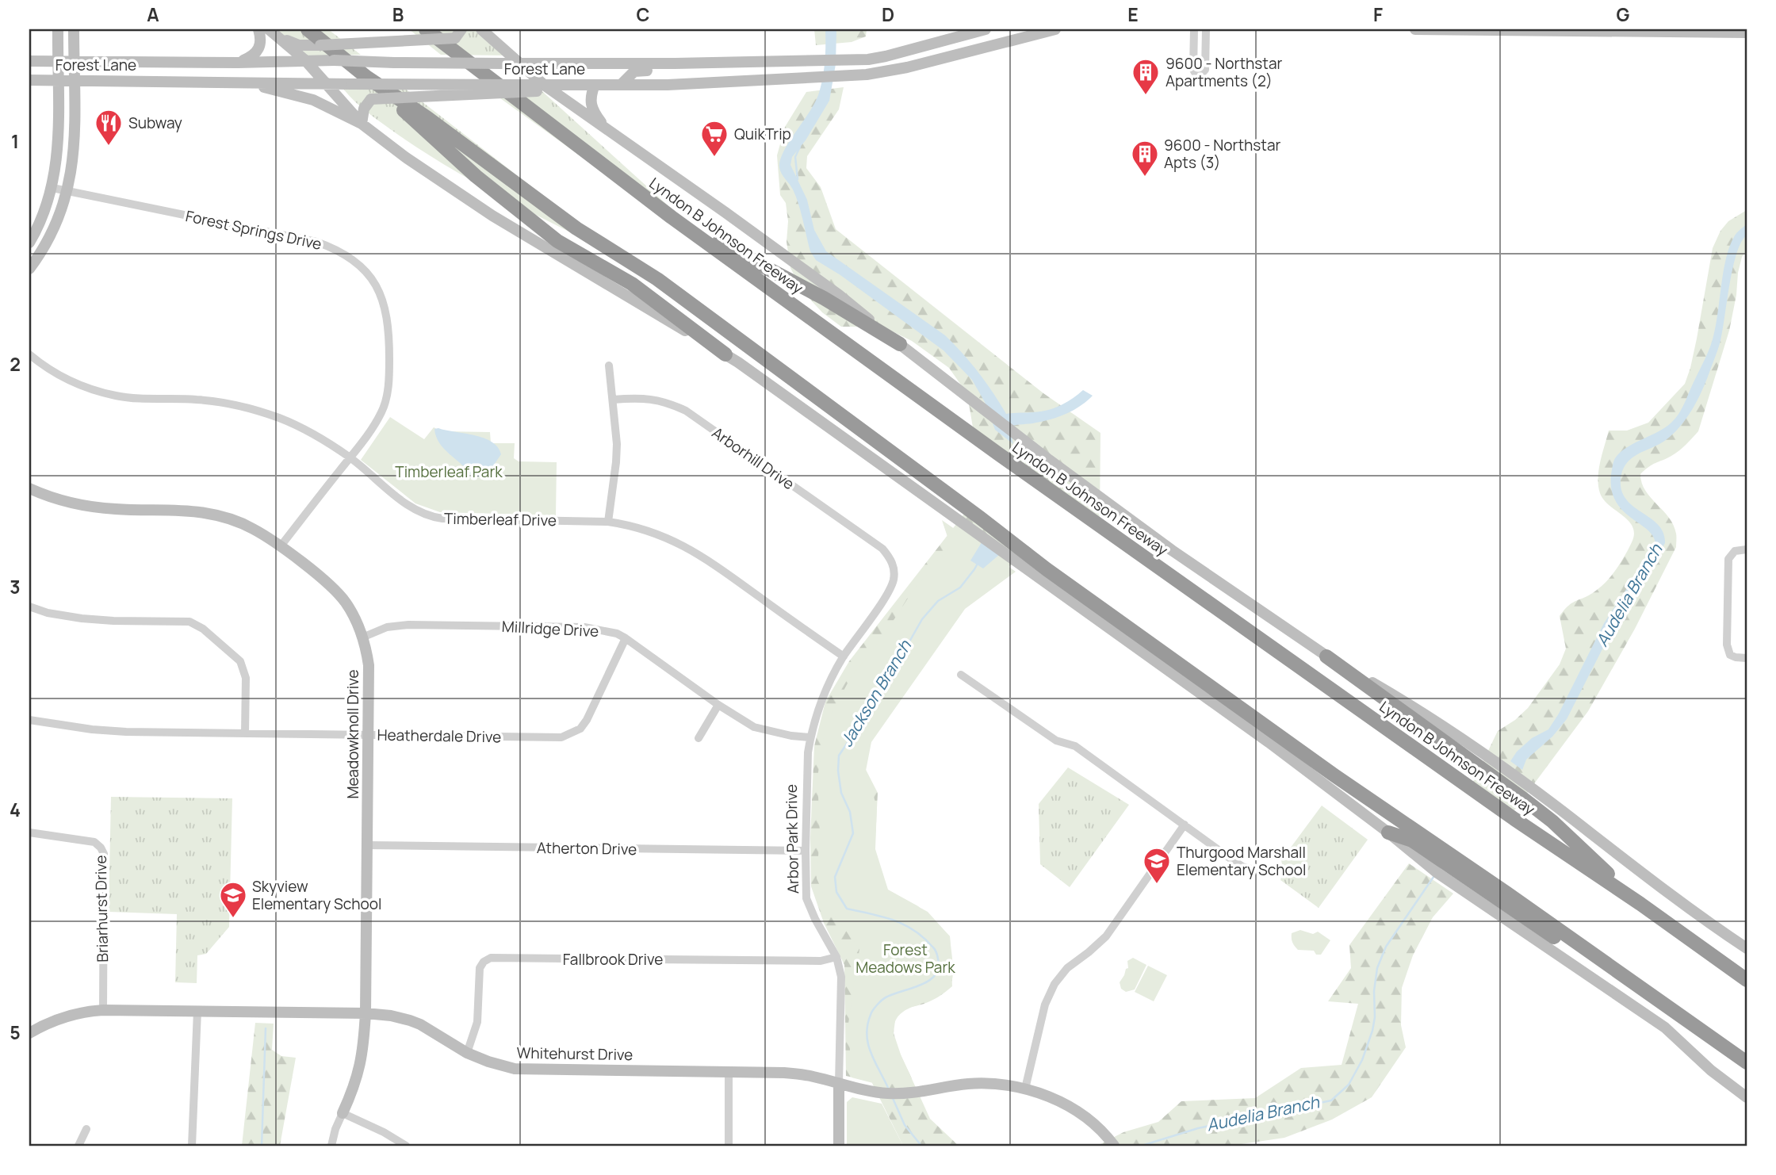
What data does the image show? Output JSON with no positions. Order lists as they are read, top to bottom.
{
  "streets": {
    "highway": ["Lyndon B Johnson Freeway"],
    "main road": [
      "Forest Lane",
      "Meadowknoll Drive",
      "Arbor Park Drive",
      "Whitehurst Drive"
    ],
    "street": [
      "Forest Springs Drive",
      "Arborhill Drive",
      "Timberleaf Drive",
      "Millridge Drive",
      "Heatherdale Drive",
      "Atherton Drive",
      "Briarhurst Drive",
      "Fallbrook Drive"
    ]
  },
  "crossings": [
    ["Forest Springs Drive", "Timberleaf Drive"],
    ["Forest Springs Drive", "Meadowknoll Drive"],
    ["Arborhill Drive", "Arbor Park Drive"],
    ["Timberleaf Drive", "Arbor Park Drive"],
    ["Millridge Drive", "Meadowknoll Drive"],
    ["Millridge Drive", "Heatherdale Drive"],
    ["Millridge Drive", "Arbor Park Drive"],
    ["Meadowknoll Drive", "Heatherdale Drive"],
    ["Meadowknoll Drive", "Atherton Drive"],
    ["Meadowknoll Drive", "Whitehurst Drive"],
    ["Arbor Park Drive", "Atherton Drive"],
    ["Arbor Park Drive", "Fallbrook Drive"],
    ["Arbor Park Drive", "Whitehurst Drive"],
    ["Briarhurst Drive", "Whitehurst Drive"],
    ["Fallbrook Drive", "Whitehurst Drive"]
  ],
  "water": ["Audelia Branch", "Jackson Branch"],
  "parks": ["Timberleaf Park", "Forest Meadows Park"],
  "places": {
    "building": ["9600 - Northstar Apartments (2)", "9600 - Northstar Apts (3)"],
    "restaurant": ["Subway"],
    "supermarket": ["QuikTrip"],
    "school or university": ["Thurgood Marshall Elementary School", "Skyview Elementary School"]
  },
  "grid": {
    "columns": [
      "A",
      "B",
      "C",
      "D",
      "E",
      "F",
      "G"
    ],
    "rows": [
      "1",
      "2",
      "3",
      "4",
      "5"
    ]
  }
}
